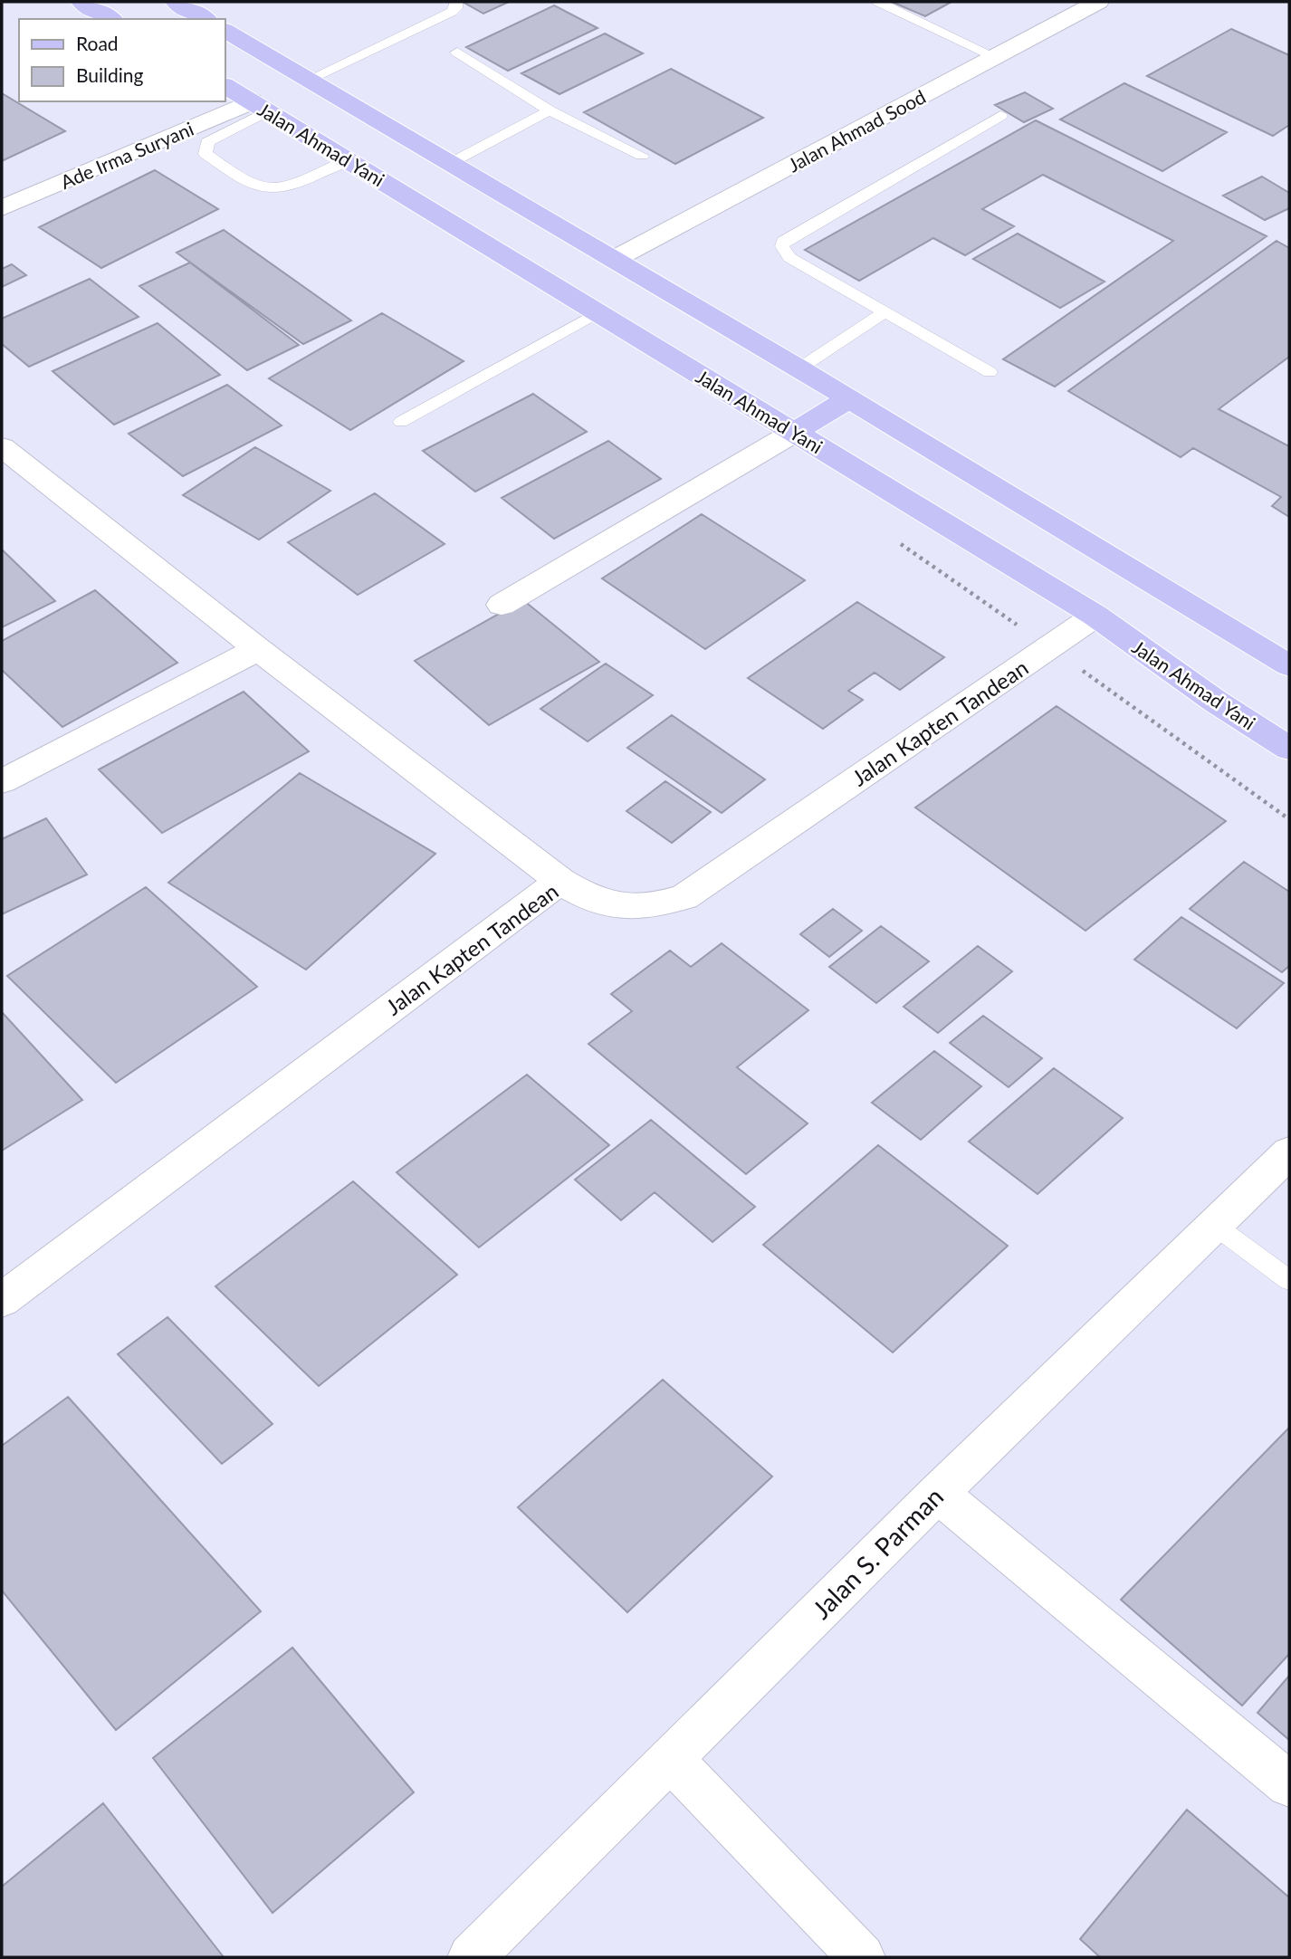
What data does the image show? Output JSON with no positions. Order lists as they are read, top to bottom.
{
  "streets": {
    "main road": ["Jalan Ahmad Yani"],
    "street": [
      "Jalan Ahmad Sood",
      "Ade Irma Suryani",
      "Jalan Kapten Tandean",
      "Jalan S. Parman"
    ]
  },
  "crossings": [
    ["Jalan Ahmad Yani", "Ade Irma Suryani"],
    ["Jalan Ahmad Yani", "Jalan Kapten Tandean"]
  ],
  "legend": ["Road", "Building"]
}
